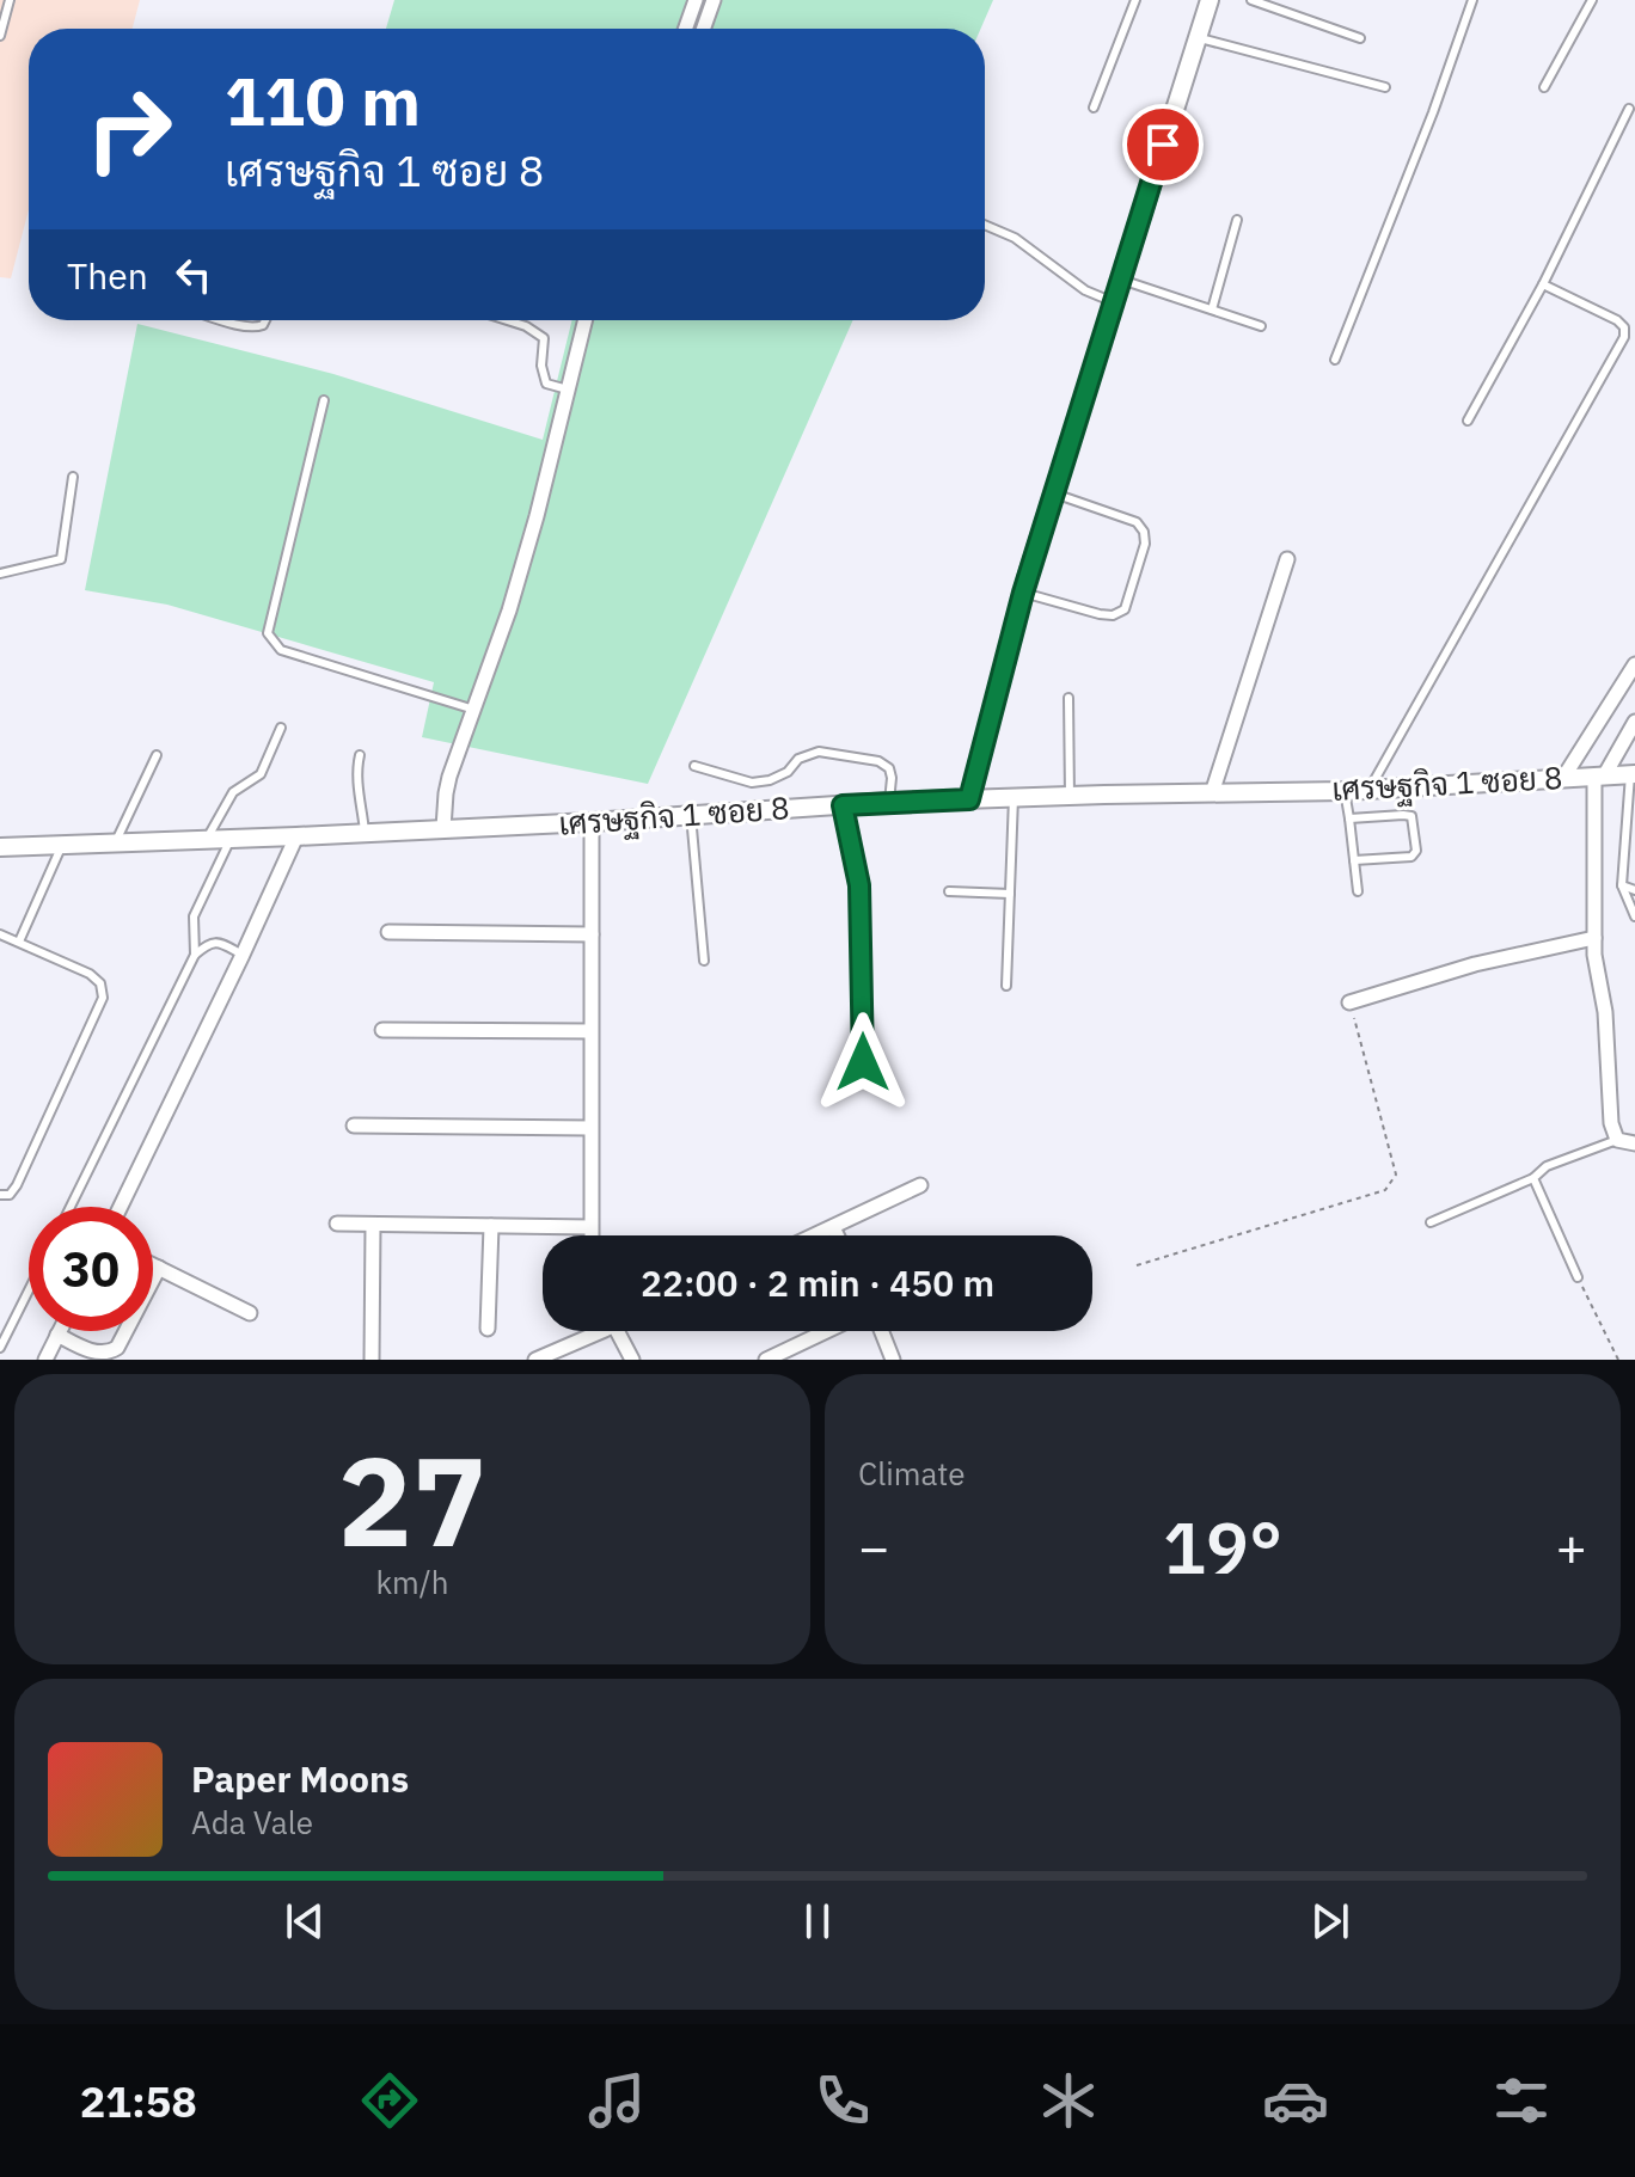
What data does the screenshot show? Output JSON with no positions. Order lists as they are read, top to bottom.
{
  "streets": {
    "street": ["เศรษฐกิจ 1 ซอย 8"]
  },
  "page": {
    "turn": ["110 m", "เศรษฐกิจ 1 ซอย 8"],
    "then": "Then",
    "limit": "30",
    "trip": "22:00 · 2 min · 450 m",
    "tile": [
      ["27", "km/h"],
      "Climate"
    ],
    "heat": ["−", "19°", "+"],
    "song": ["Paper Moons", "Ada Vale"],
    "tabs": "21:58"
  }
}
